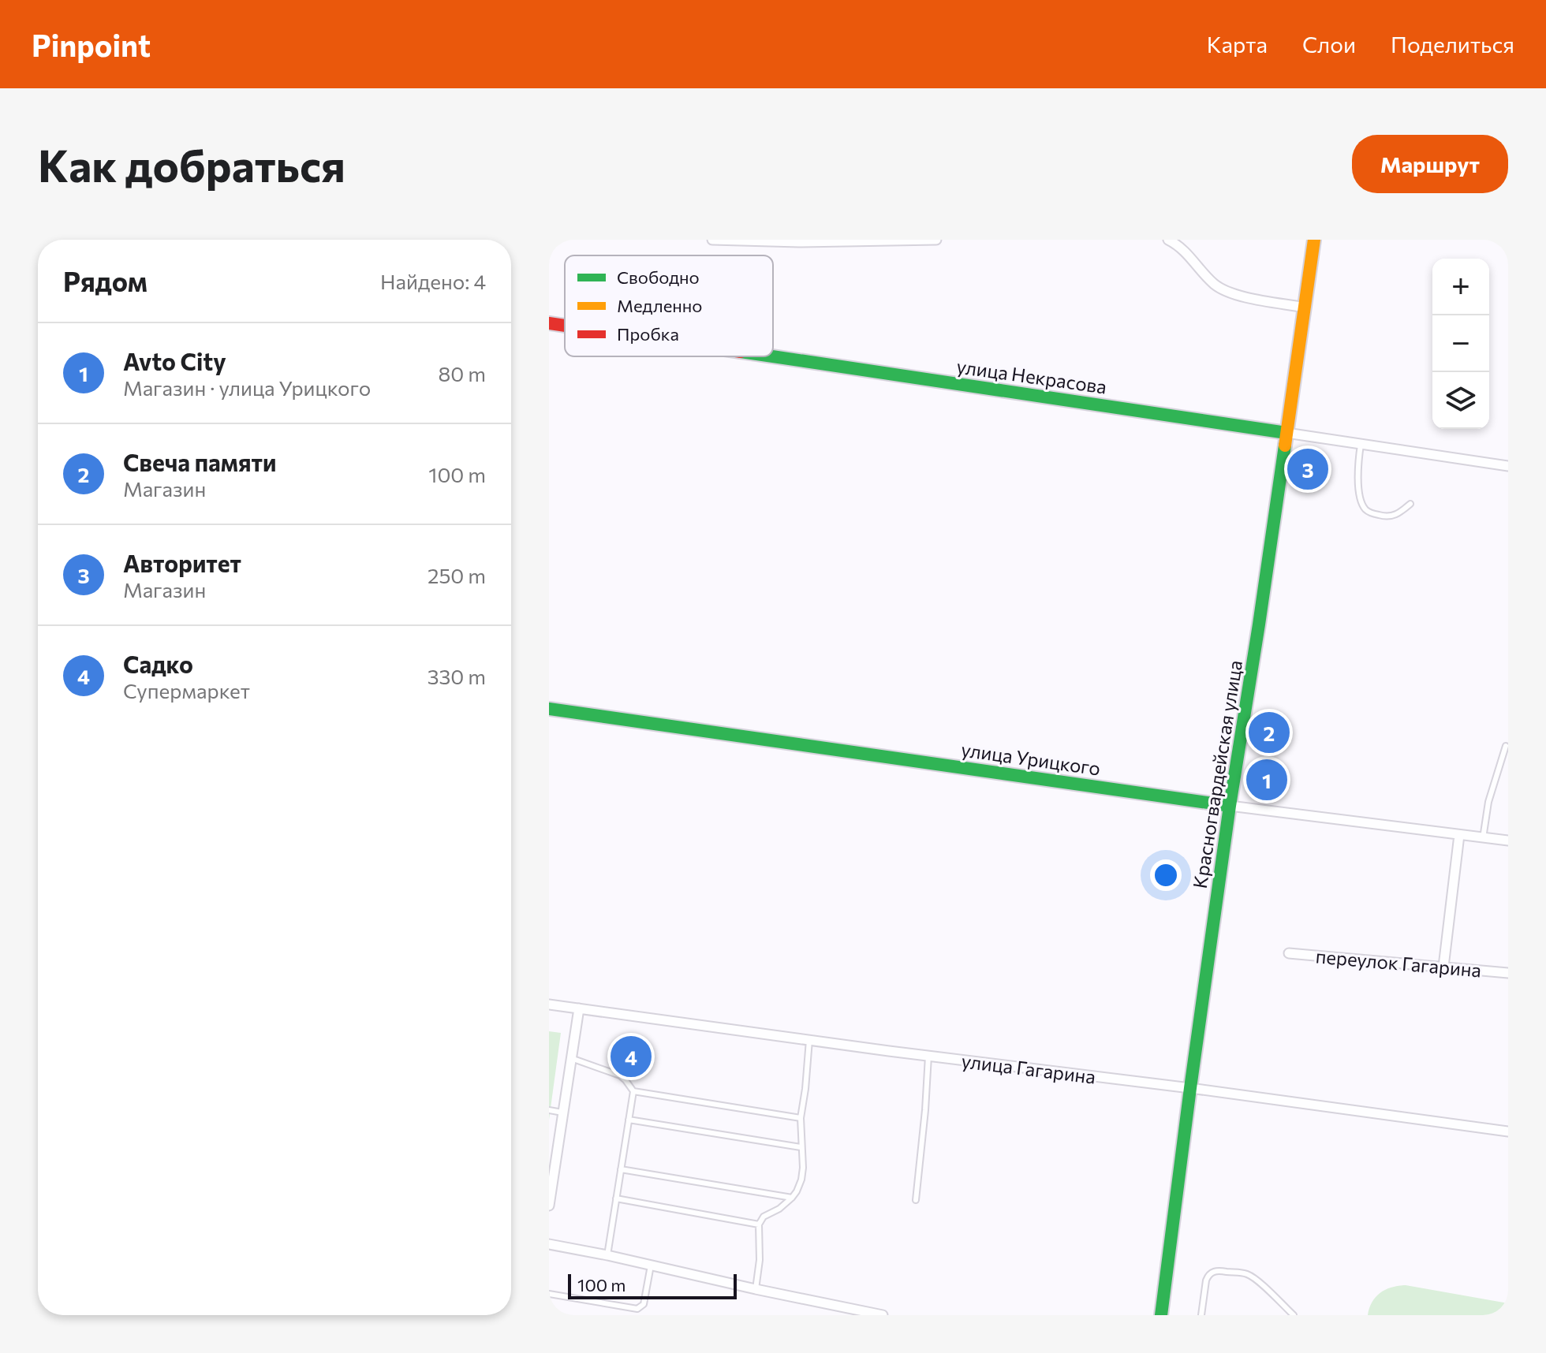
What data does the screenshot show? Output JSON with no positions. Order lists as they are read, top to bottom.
{
  "streets": {
    "street": [
      "улица Некрасова",
      "улица Урицкого",
      "Красногвардейская улица",
      "переулок Гагарина",
      "улица Гагарина"
    ]
  },
  "crossings": [
    ["улица Некрасова", "Красногвардейская улица"],
    ["улица Урицкого", "Красногвардейская улица"],
    ["Красногвардейская улица", "улица Гагарина"]
  ],
  "legend": ["Свободно", "Медленно", "Пробка"],
  "scale_bar": "100 m",
  "page": {
    "header": "Pinpoint",
    "nav": ["Карта", "Слои", "Поделиться"],
    "buttons": "Маршрут",
    "title": "Как добраться",
    "heading": ["Рядом", "Найдено: 4"],
    "map_buttons": ["+", "−"],
    "list": [
      {
        "mark": "1",
        "name": "Avto City",
        "note": "Магазин · улица Урицкого",
        "value": "80 m"
      },
      {
        "mark": "2",
        "name": "Свеча памяти",
        "note": "Магазин",
        "value": "100 m"
      },
      {
        "mark": "3",
        "name": "Авторитет",
        "note": "Магазин",
        "value": "250 m"
      },
      {
        "mark": "4",
        "name": "Садко",
        "note": "Супермаркет",
        "value": "330 m"
      }
    ],
    "pins": [
      "3",
      "2",
      "1",
      "4"
    ],
    "scale": "100 m"
  }
}
